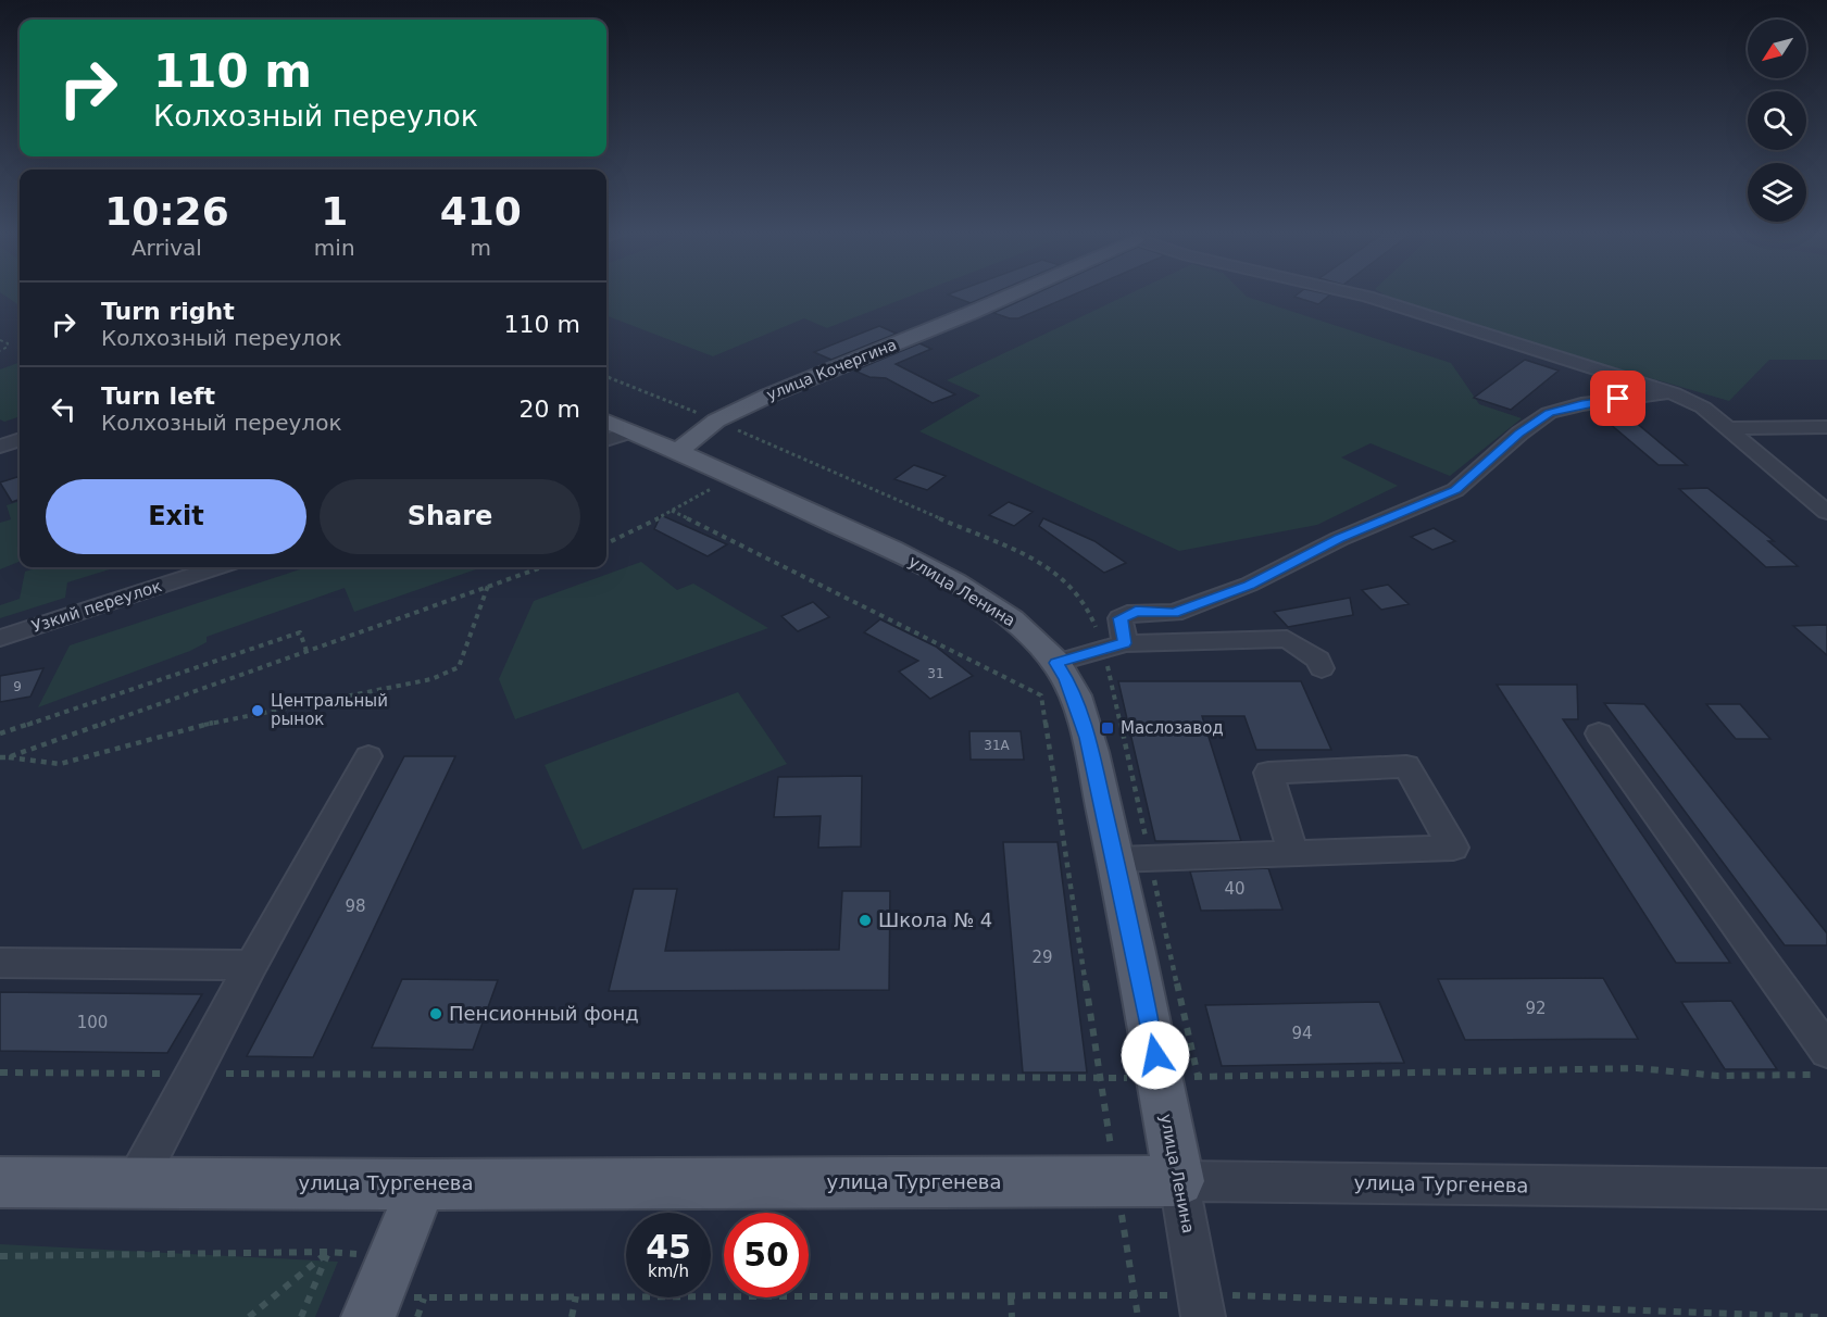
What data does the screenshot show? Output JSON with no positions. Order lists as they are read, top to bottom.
{
  "streets": {
    "main road": ["улица Кочергина", "улица Ленина", "улица Тургенева"],
    "street": ["Узкий переулок"]
  },
  "crossings": [
    ["улица Кочергина", "улица Ленина"],
    ["улица Ленина", "улица Тургенева"]
  ],
  "places": {
    "other": ["Центральный рынок", "Школа № 4", "Пенсионный фонд"],
    "transit": ["Маслозавод"]
  },
  "house_numbers": [
    "31",
    "9",
    "31А",
    "40",
    "98",
    "29",
    "92",
    "100",
    "94"
  ],
  "north": "bottom left",
  "page": {
    "turn": ["110 m", "Колхозный переулок"],
    "eta": [
      "10:26",
      "Arrival",
      "1",
      "min",
      "410",
      "m"
    ],
    "list": [
      {
        "name": "Turn right",
        "note": "Колхозный переулок",
        "value": "110 m"
      },
      {
        "name": "Turn left",
        "note": "Колхозный переулок",
        "value": "20 m"
      }
    ],
    "buttons": ["Exit", "Share"],
    "speed": "45 km/h",
    "limit": "50"
  }
}
